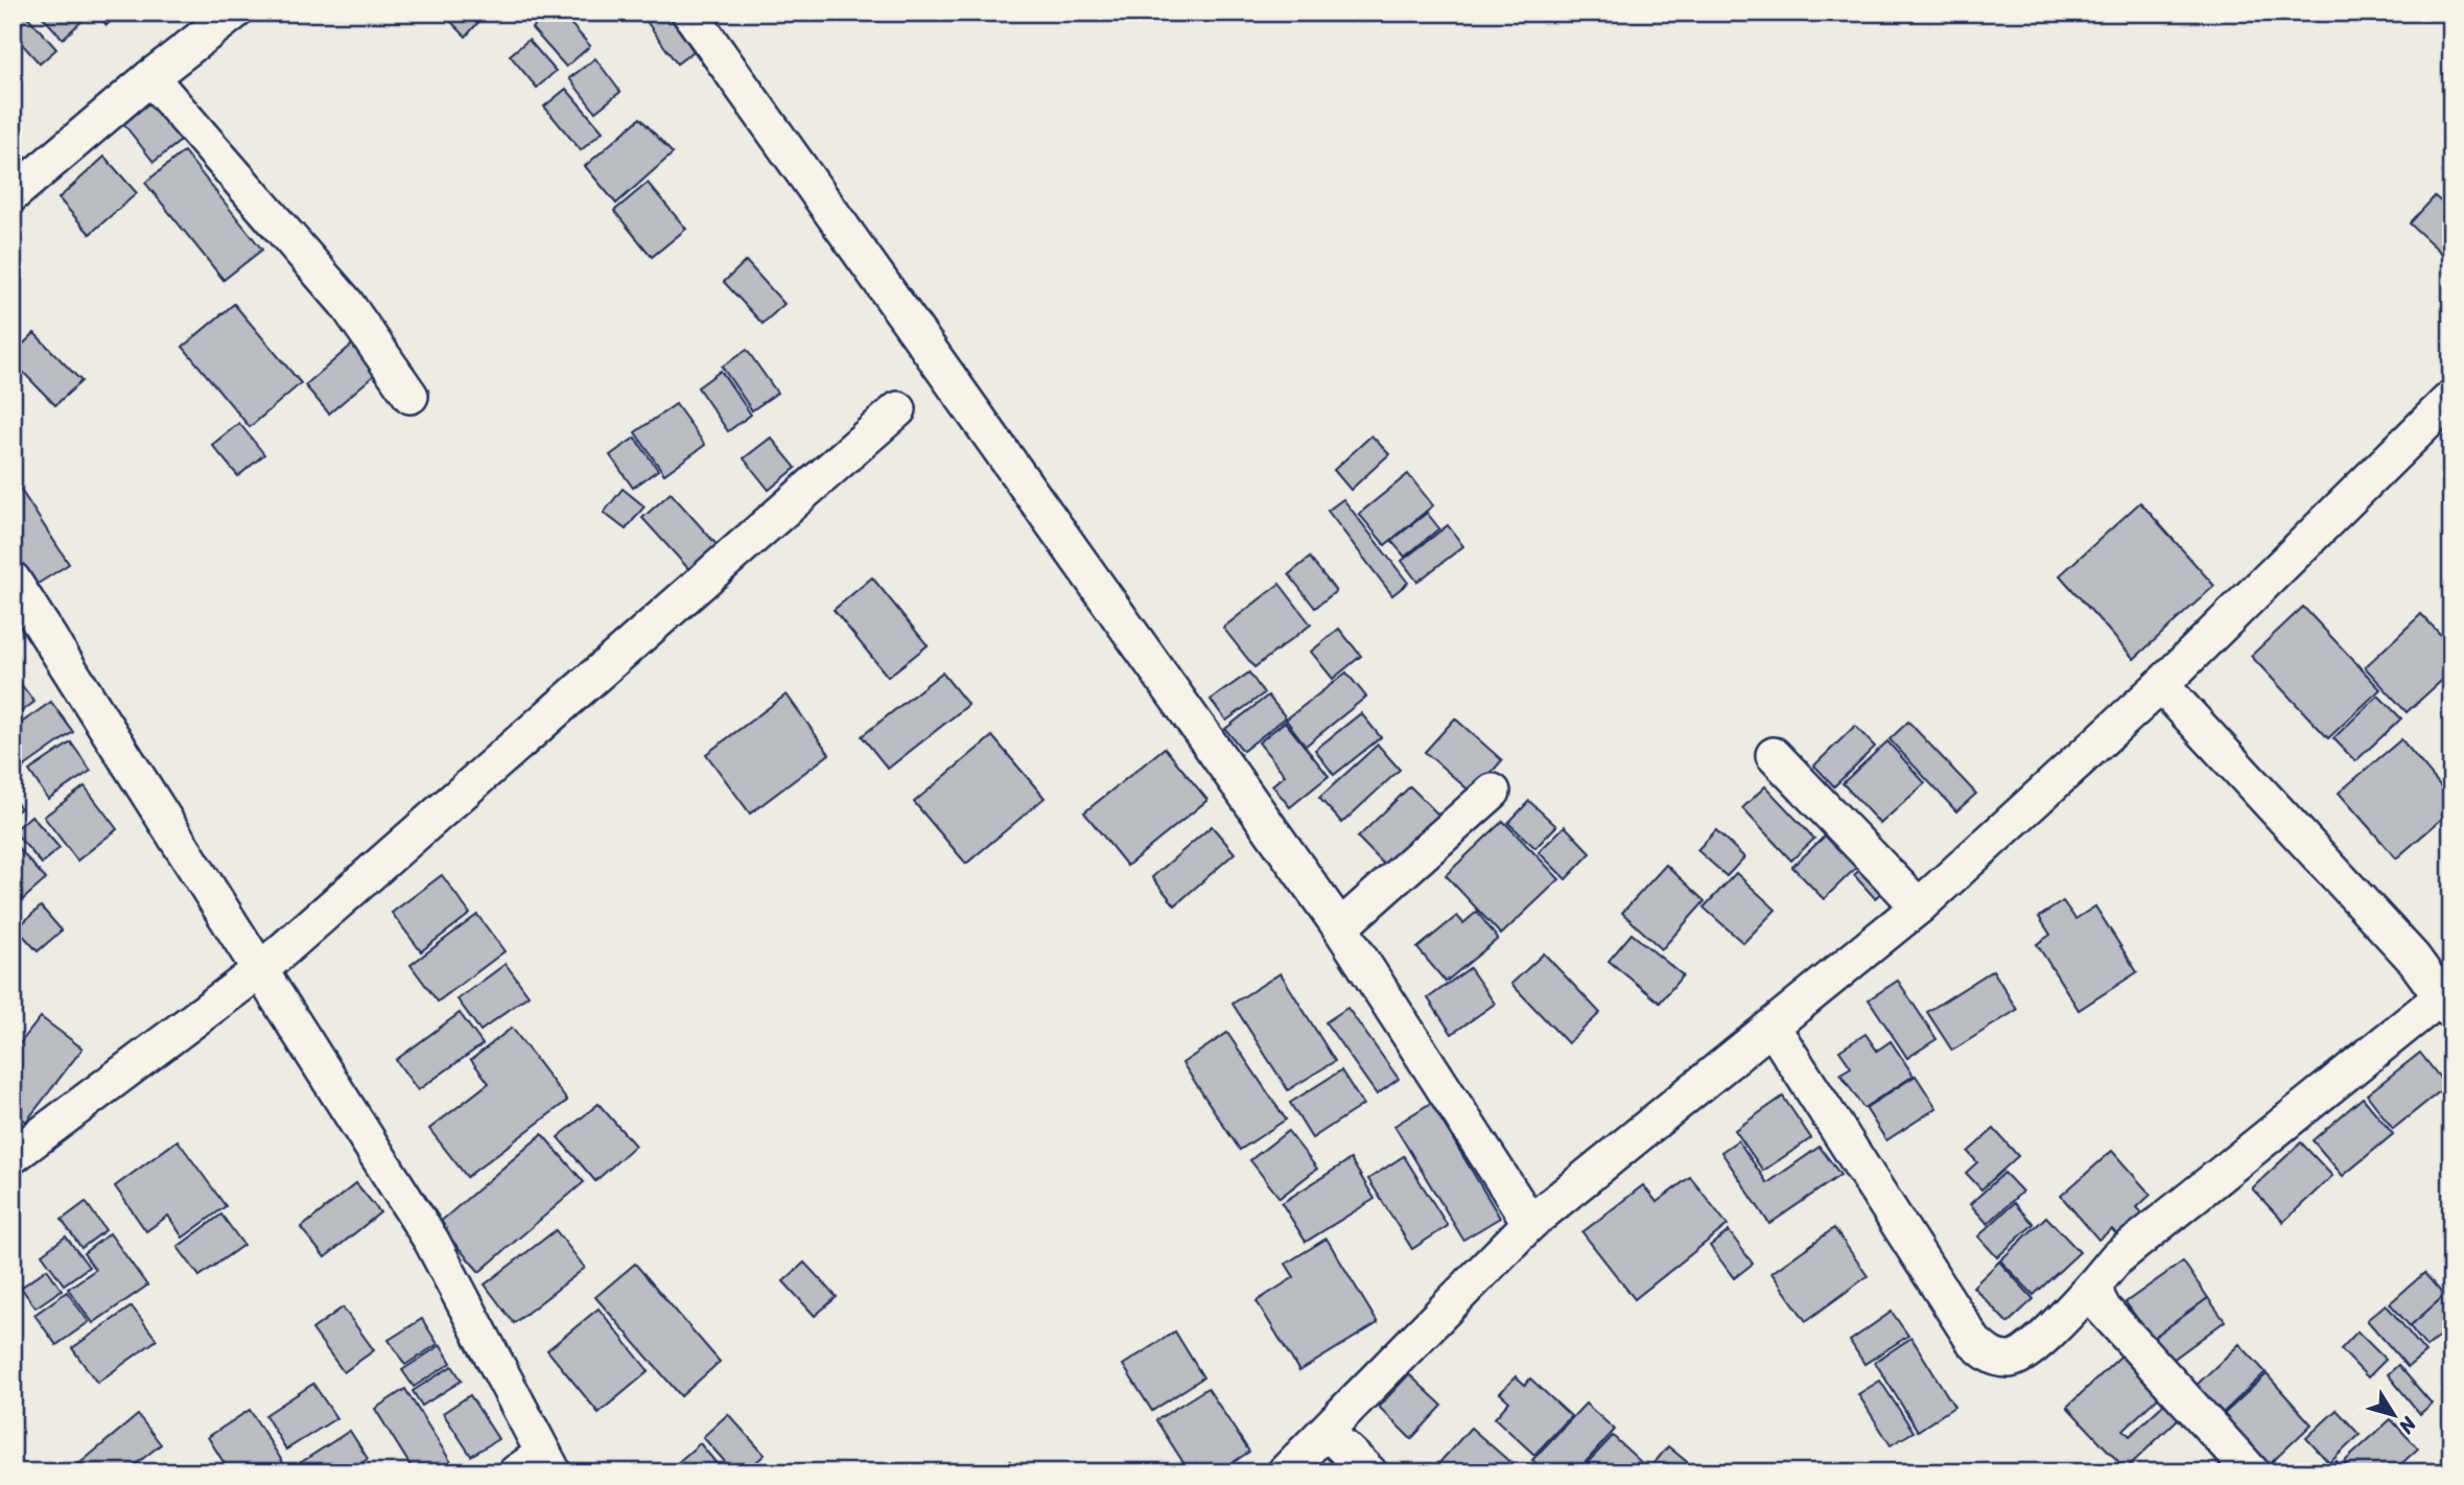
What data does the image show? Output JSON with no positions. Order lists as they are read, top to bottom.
{
  "north": "bottom right"
}
